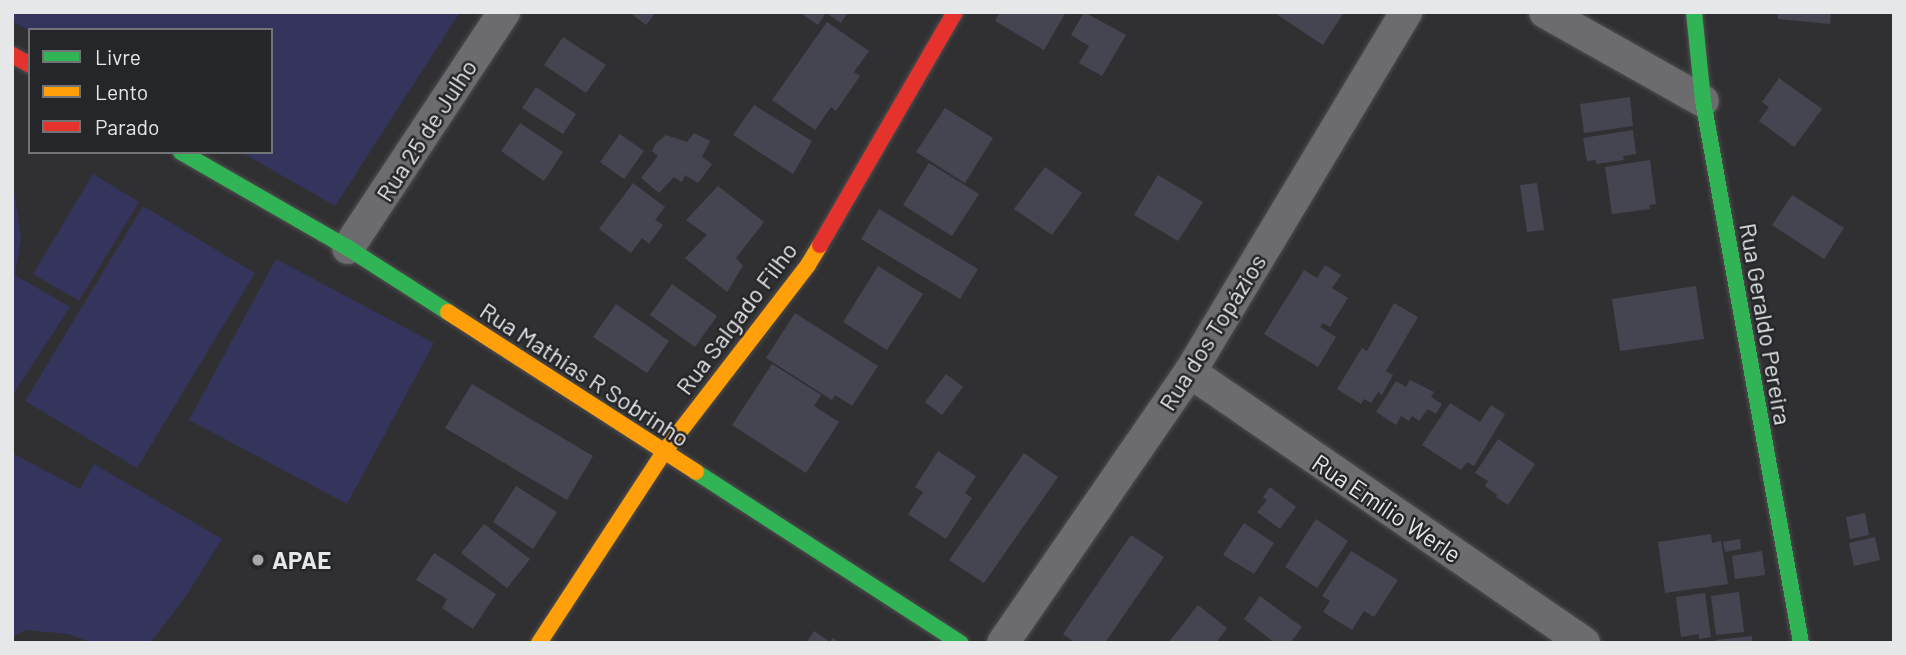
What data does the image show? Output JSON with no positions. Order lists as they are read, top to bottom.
{
  "streets": {
    "main road": ["Rua Salgado Filho", "Rua Geraldo Pereira", "Rua Mathias R Sobrinho"],
    "street": ["Rua 25 de Julho", "Rua dos Topázios", "Rua Emílio Werle"]
  },
  "crossings": [
    ["Rua 25 de Julho", "Rua Mathias R Sobrinho"],
    ["Rua Salgado Filho", "Rua Mathias R Sobrinho"],
    ["Rua dos Topázios", "Rua Emílio Werle"]
  ],
  "places": ["APAE"],
  "legend": ["Livre", "Lento", "Parado"]
}
